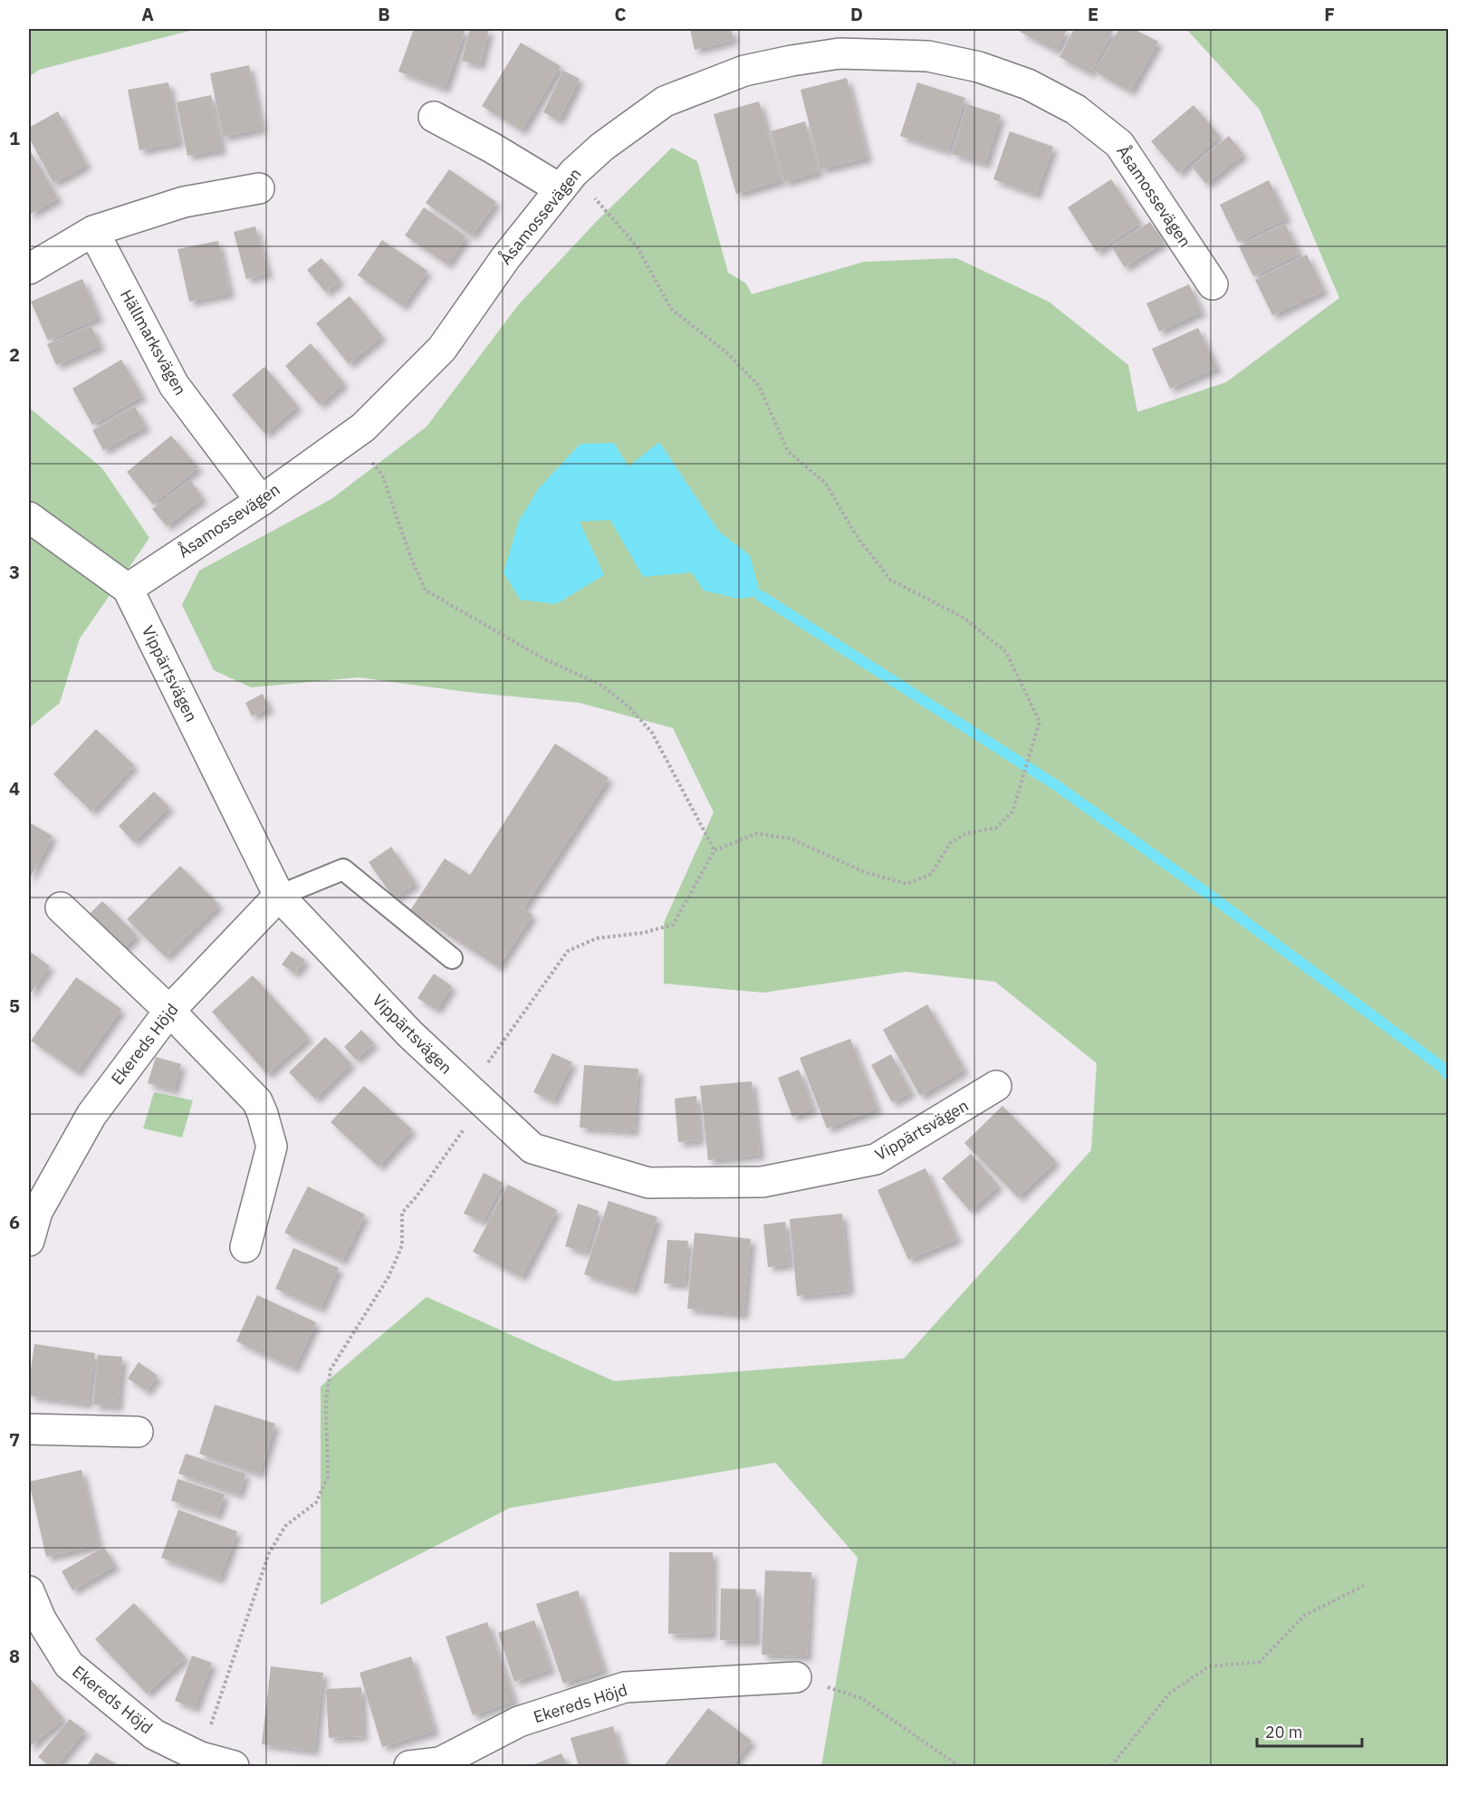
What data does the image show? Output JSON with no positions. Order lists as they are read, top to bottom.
{
  "streets": {
    "street": [
      "Åsamossevägen",
      "Hällmarksvägen",
      "Vippärtsvägen",
      "Ekereds Höjd"
    ]
  },
  "crossings": [
    ["Åsamossevägen", "Hällmarksvägen"],
    ["Åsamossevägen", "Vippärtsvägen"],
    ["Vippärtsvägen", "Ekereds Höjd"]
  ],
  "scale_bar": "20 m",
  "grid": {
    "columns": [
      "A",
      "B",
      "C",
      "D",
      "E",
      "F"
    ],
    "rows": [
      "1",
      "2",
      "3",
      "4",
      "5",
      "6",
      "7",
      "8"
    ]
  }
}
